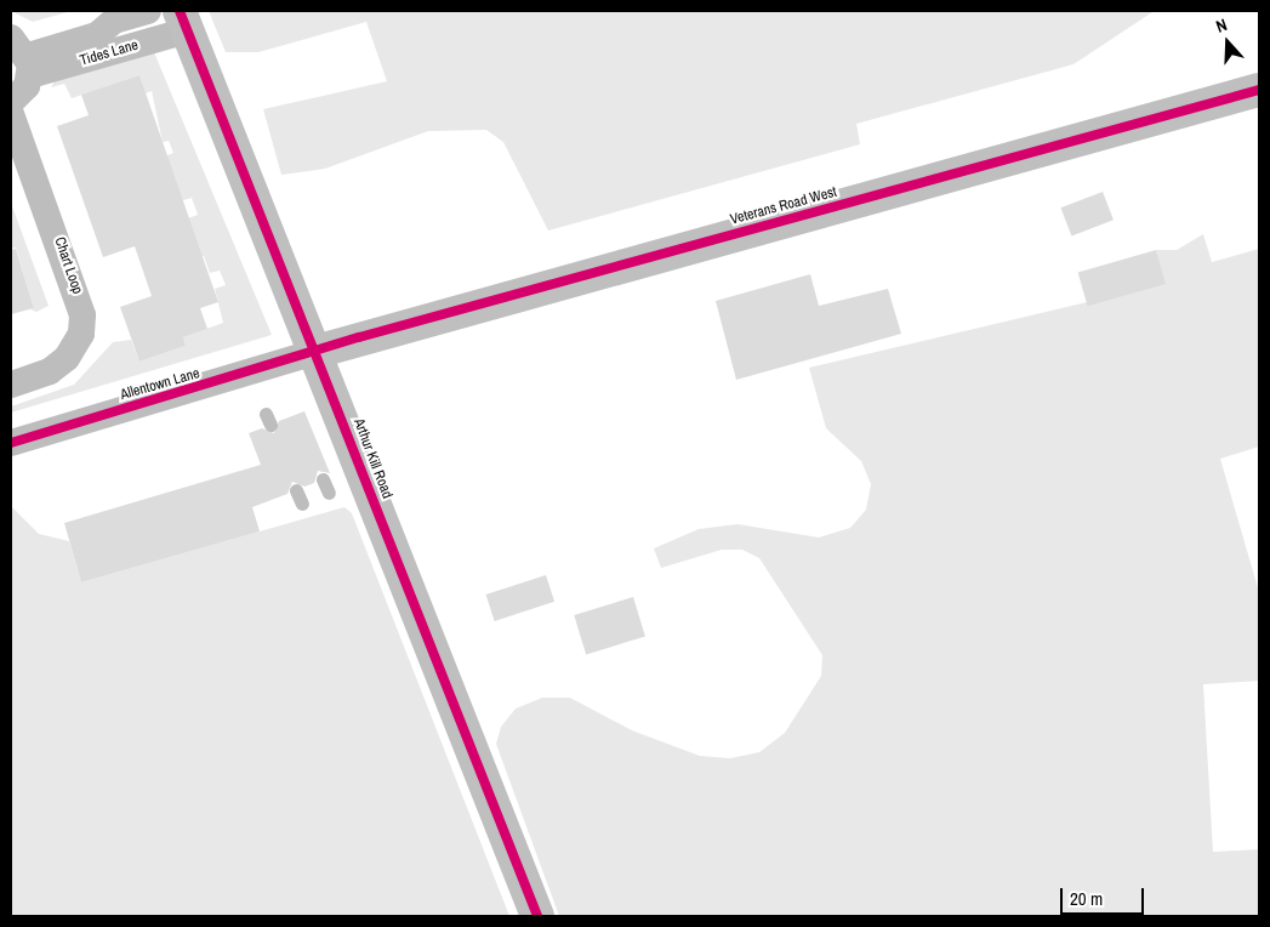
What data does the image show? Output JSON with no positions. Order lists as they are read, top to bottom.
{
  "streets": {
    "street": [
      "Tides Lane",
      "Veterans Road West",
      "Chart Loop",
      "Allentown Lane",
      "Arthur Kill Road"
    ]
  },
  "crossings": [
    ["Tides Lane", "Arthur Kill Road"],
    ["Veterans Road West", "Allentown Lane"],
    ["Veterans Road West", "Arthur Kill Road"],
    ["Allentown Lane", "Arthur Kill Road"]
  ],
  "scale_bar": "20 m",
  "north": "top"
}
